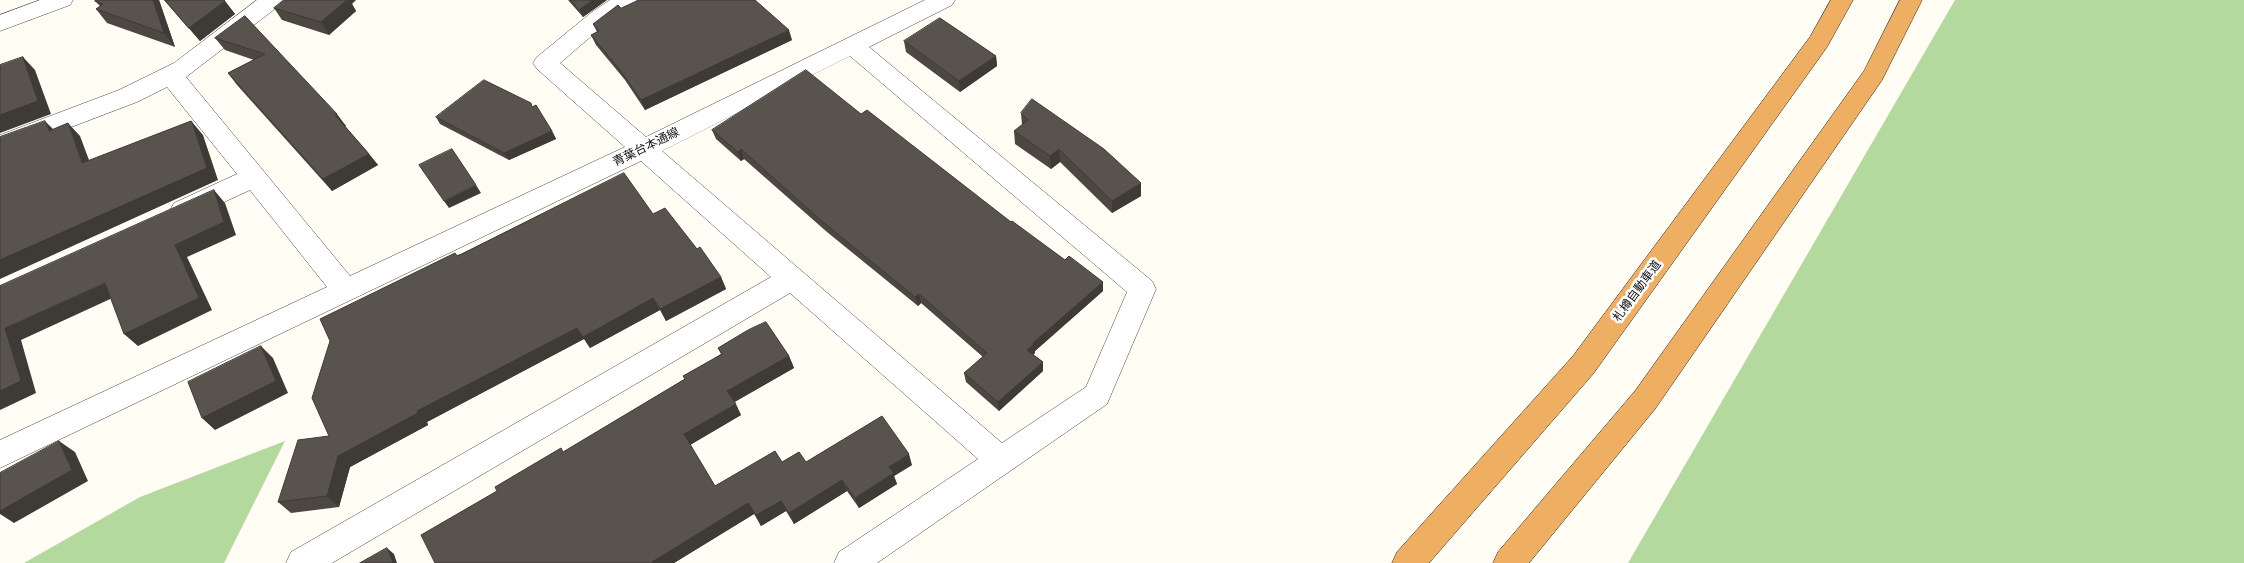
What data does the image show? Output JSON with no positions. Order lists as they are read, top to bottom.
{
  "streets": {
    "highway": ["札樽自動車道"],
    "street": ["青葉台本通線"]
  }
}
